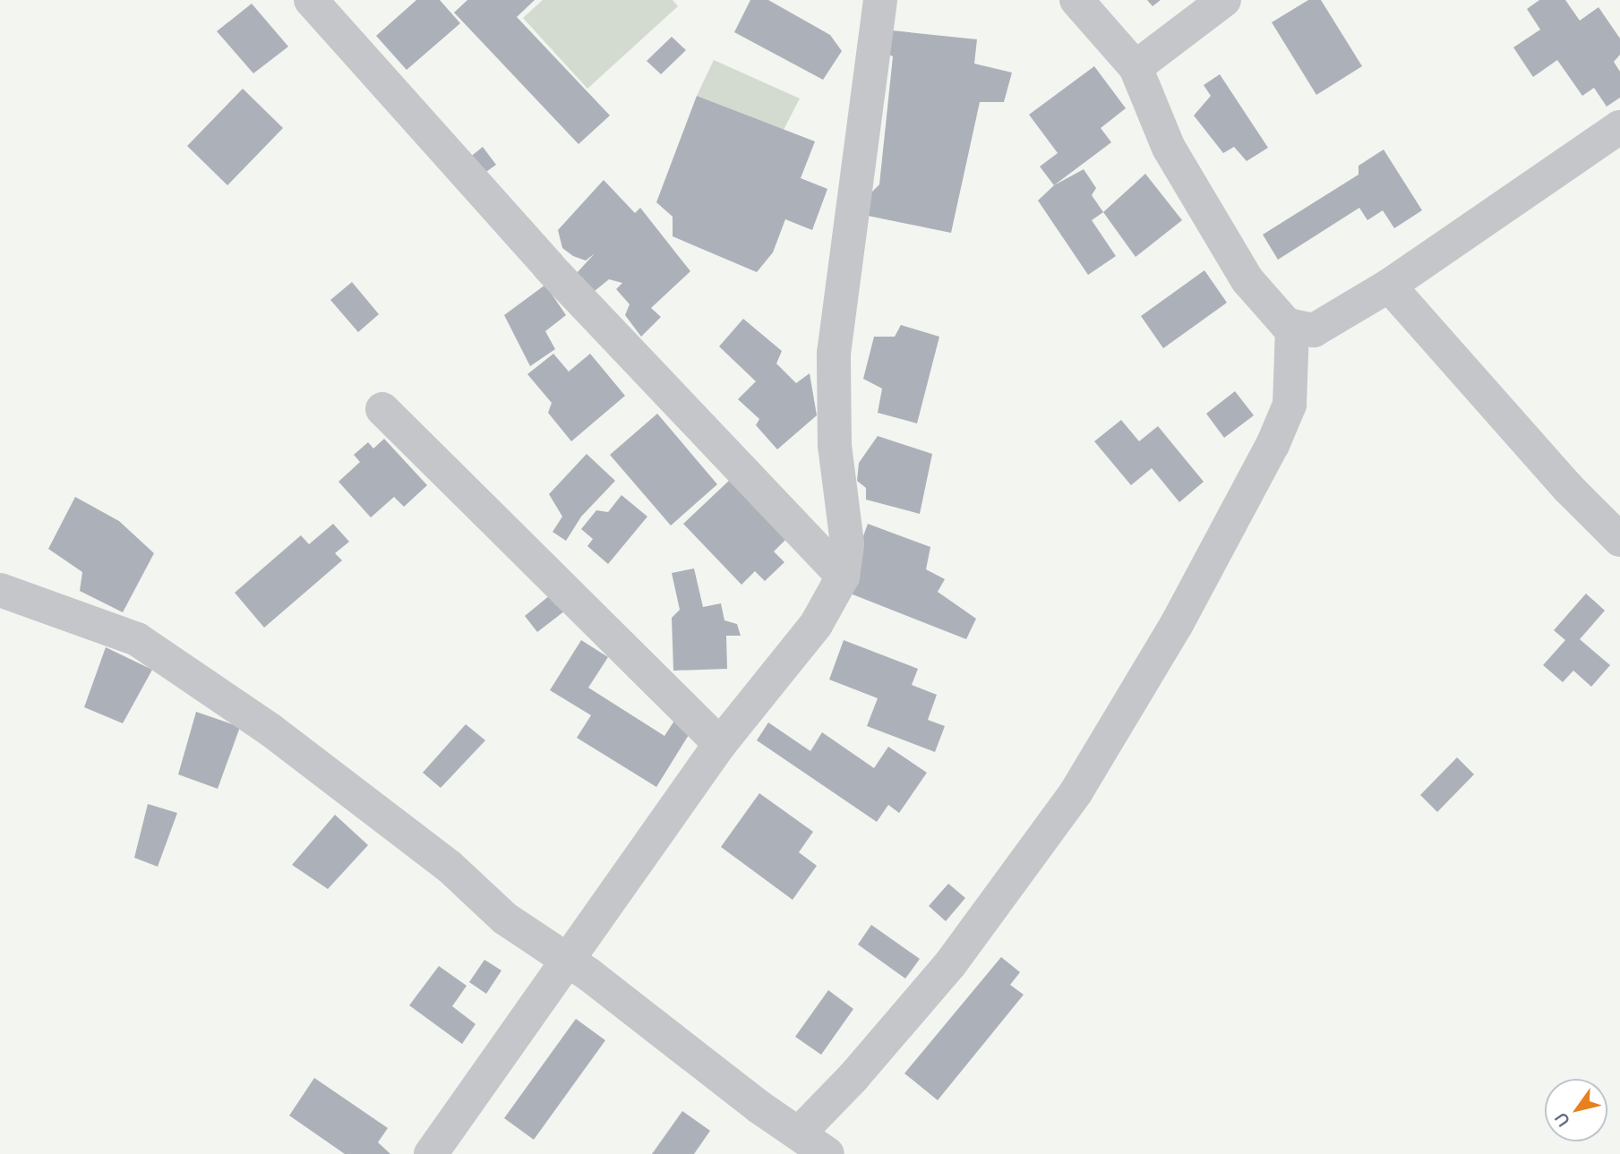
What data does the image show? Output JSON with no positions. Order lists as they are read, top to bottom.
{
  "north": "bottom left"
}
